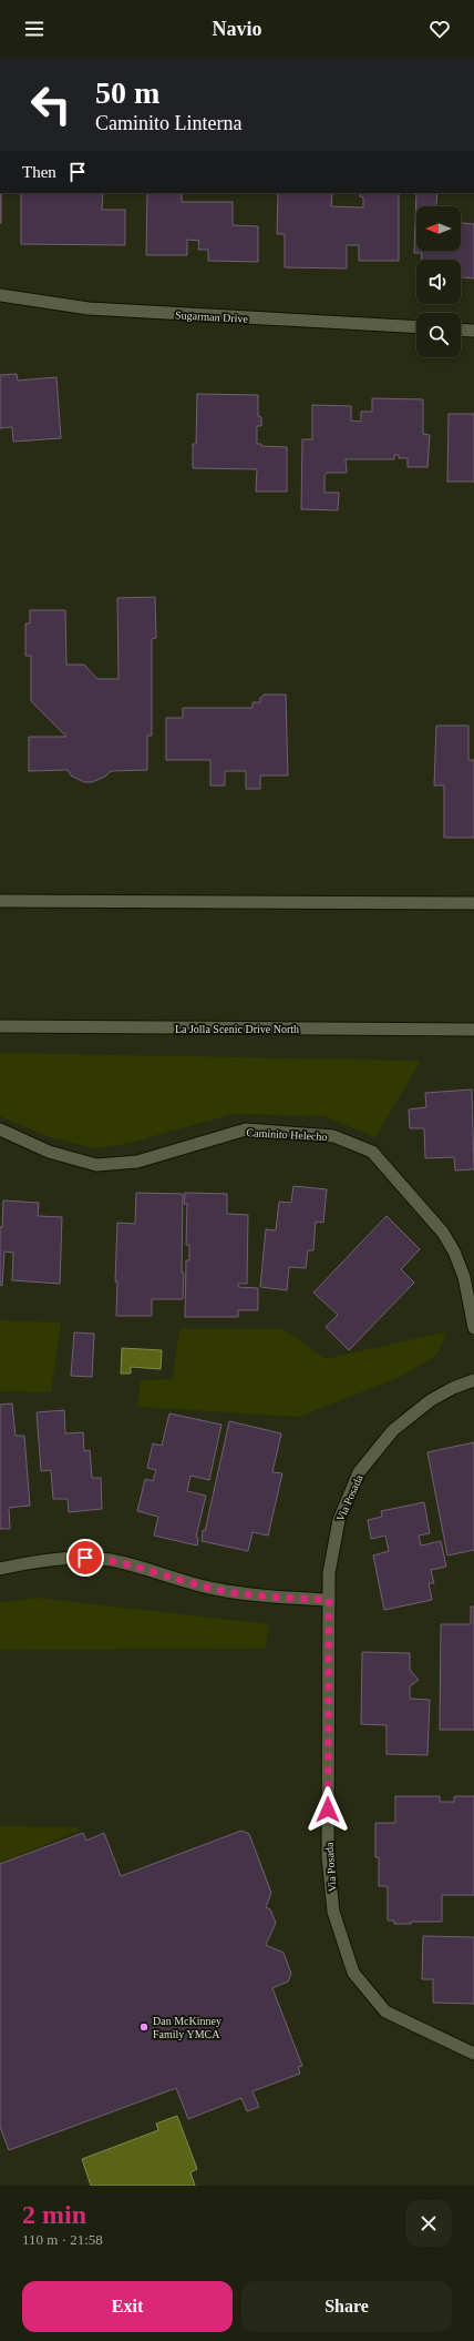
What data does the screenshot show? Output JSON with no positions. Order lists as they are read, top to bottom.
{
  "streets": {
    "street": [
      "Sugarman Drive",
      "La Jolla Scenic Drive North",
      "Caminito Helecho",
      "Via Posada"
    ]
  },
  "places": ["Dan McKinney Family YMCA"],
  "north": "left",
  "page": {
    "header": "Navio",
    "turn": ["50 m", "Caminito Linterna"],
    "then": "Then",
    "heading": ["2 min", "110 m · 21:58"],
    "buttons": ["Exit", "Share"]
  }
}
